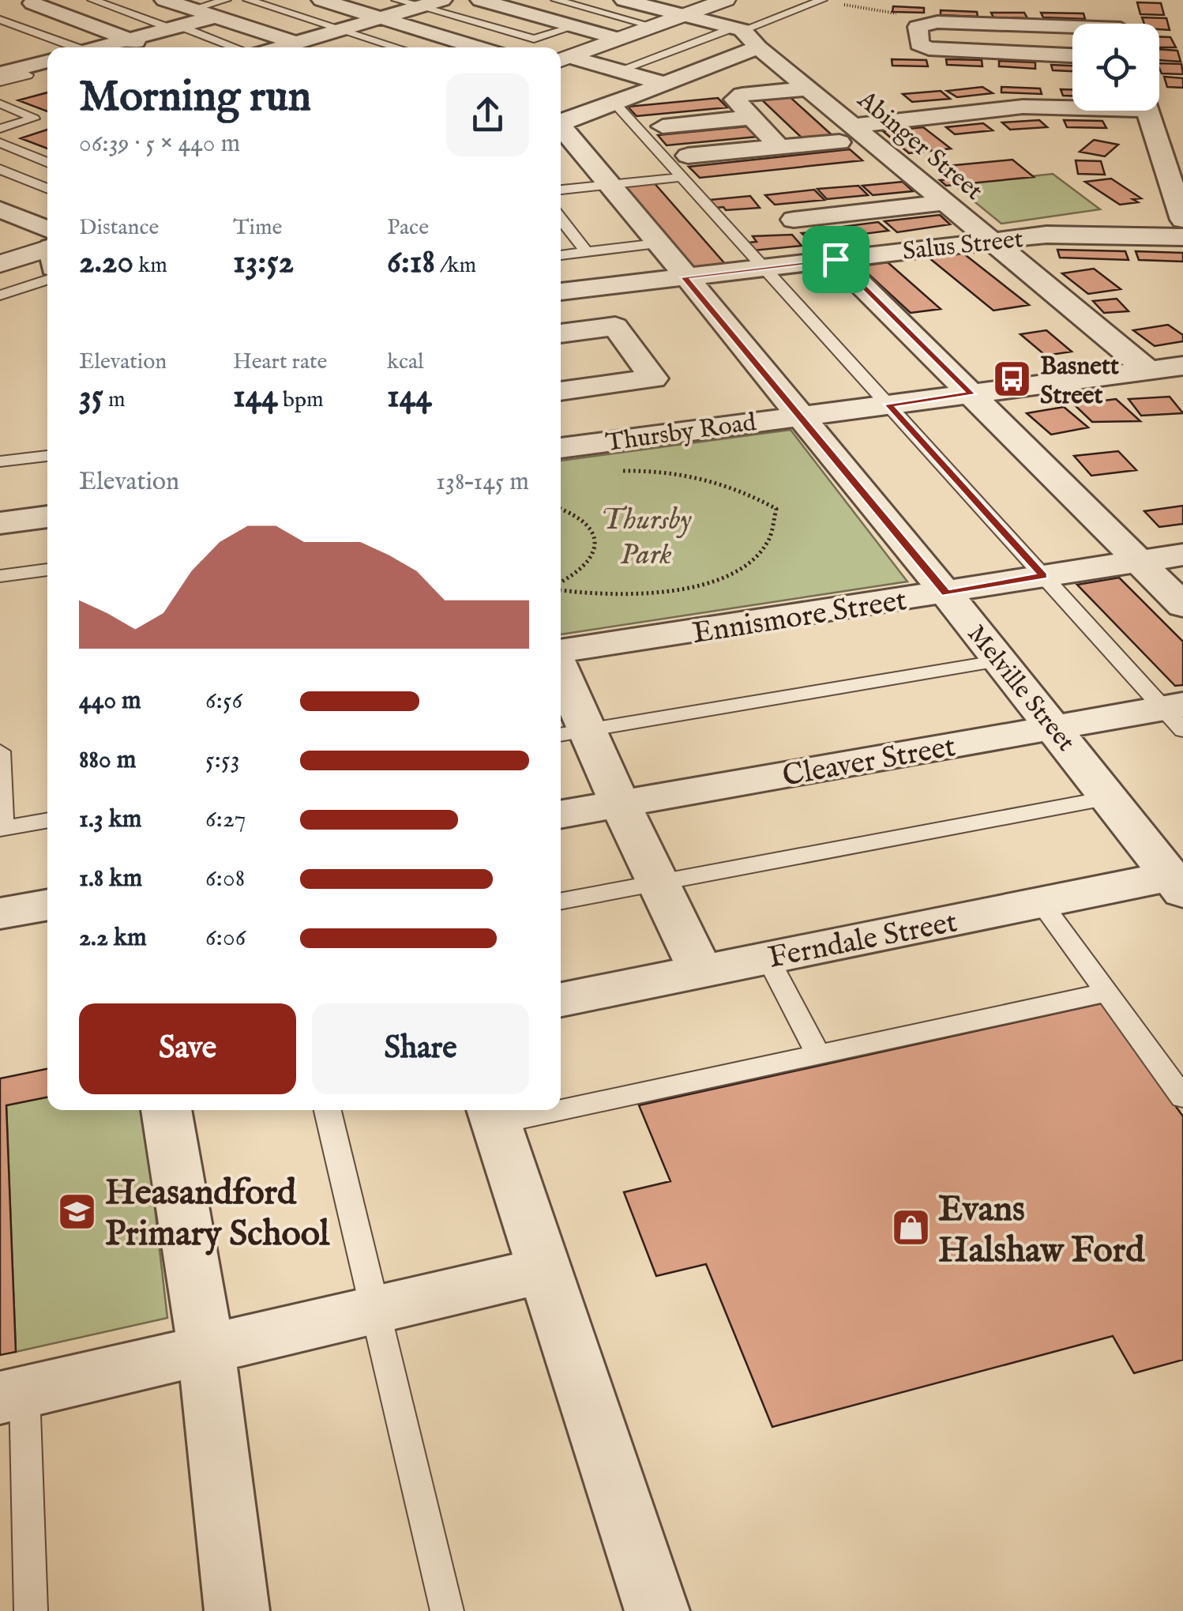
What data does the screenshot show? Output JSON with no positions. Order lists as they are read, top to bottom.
{
  "streets": {
    "street": [
      "Abinger Street",
      "Salus Street",
      "Thursby Road",
      "Ennismore Street",
      "Melville Street",
      "Cleaver Street",
      "Ferndale Street"
    ]
  },
  "crossings": [
    ["Abinger Street", "Salus Street"],
    ["Abinger Street", "Thursby Road"],
    ["Salus Street", "Melville Street"],
    ["Thursby Road", "Melville Street"],
    ["Ennismore Street", "Melville Street"],
    ["Melville Street", "Cleaver Street"],
    ["Melville Street", "Ferndale Street"]
  ],
  "parks": ["Thursby Park"],
  "places": {
    "bus stop": ["Basnett Street"],
    "school or university": ["Heasandford Primary School"],
    "shop": ["Evans Halshaw Ford"]
  },
  "page": {
    "heading": ["Morning run", "06:39 · 5 × 440 m"],
    "stats": [
      ["Distance", "2.20 km"],
      ["Time", "13:52"],
      ["Pace", "6:18 /km"],
      ["Elevation", "35 m"],
      ["Heart rate", "144 bpm"],
      ["kcal", "144"]
    ],
    "chart": ["Elevation", "138–145 m"],
    "list": [
      {
        "name": "440 m",
        "note": "6:56"
      },
      {
        "name": "880 m",
        "note": "5:53"
      },
      {
        "name": "1.3 km",
        "note": "6:27"
      },
      {
        "name": "1.8 km",
        "note": "6:08"
      },
      {
        "name": "2.2 km",
        "note": "6:06"
      }
    ],
    "buttons": ["Save", "Share"]
  }
}
